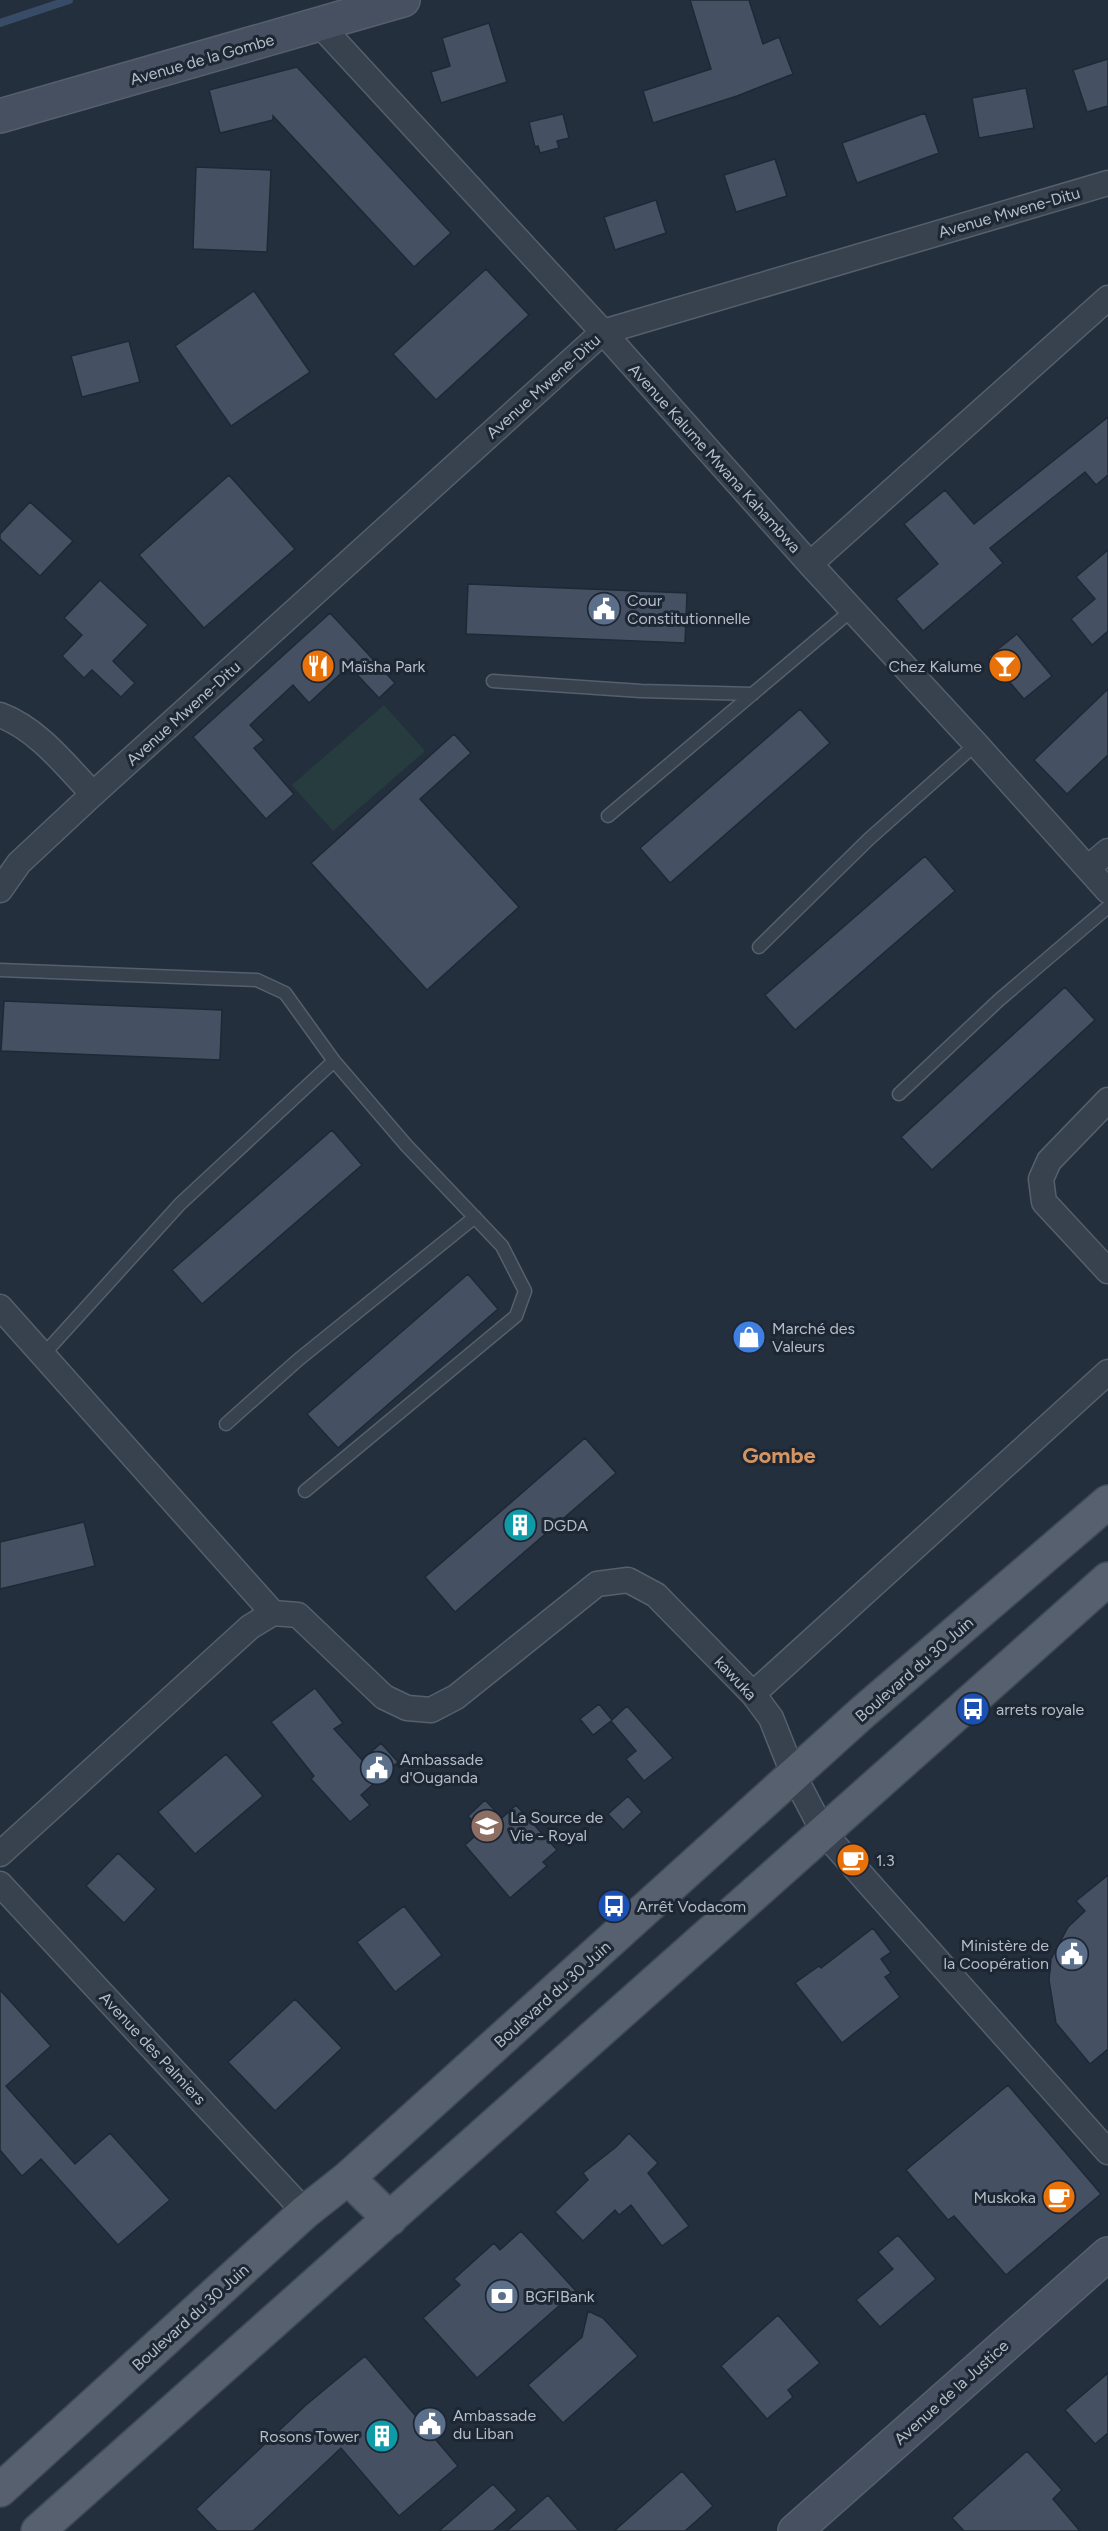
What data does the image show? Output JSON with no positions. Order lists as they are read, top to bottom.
{
  "streets": {
    "main road": ["Boulevard du 30 Juin"],
    "street": [
      "Avenue de la Gombe",
      "Avenue Mwene-Ditu",
      "Avenue Kalume Mwana Kahambwa",
      "kawuka",
      "Avenue des Palmiers",
      "Avenue de la Justice"
    ]
  },
  "crossings": [
    ["Avenue de la Gombe", "Avenue Kalume Mwana Kahambwa"],
    ["Avenue Mwene-Ditu", "Avenue Kalume Mwana Kahambwa"],
    ["Boulevard du 30 Juin", "kawuka"],
    ["Boulevard du 30 Juin", "Avenue des Palmiers"]
  ],
  "districts": ["Gombe"],
  "places": {
    "public building": [
      "Cour Constitutionnelle",
      "Ambassade d'Ouganda",
      "Ministère de la Coopération",
      "Ambassade du Liban"
    ],
    "restaurant": ["Maïsha Park"],
    "bar": ["Chez Kalume"],
    "shop": ["Marché des Valeurs"],
    "building": ["DGDA", "Rosons Tower"],
    "bus stop": ["arrets royale", "Arrêt Vodacom"],
    "school or university": ["La Source de Vie - Royal"],
    "cafe": ["1.3", "Muskoka"],
    "bank": ["BGFIBank"]
  }
}
